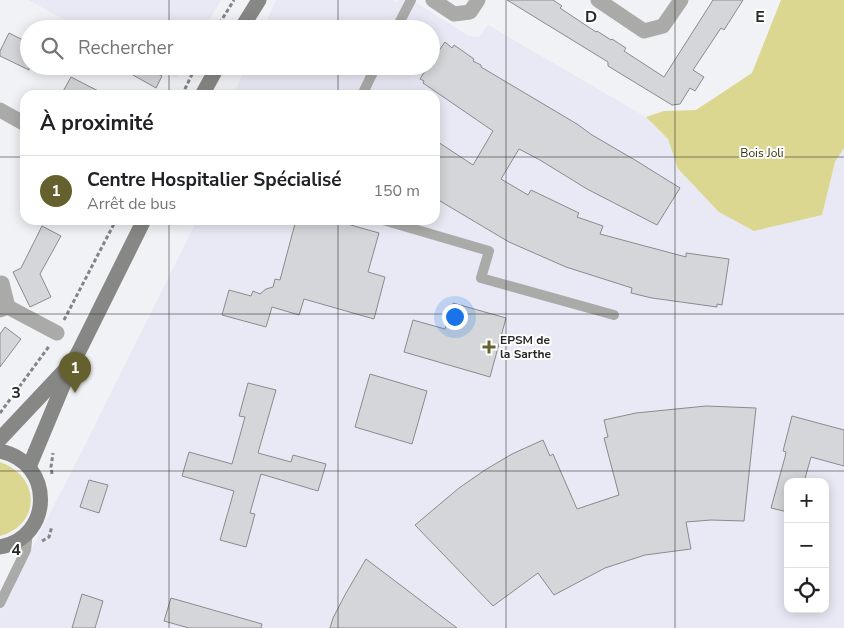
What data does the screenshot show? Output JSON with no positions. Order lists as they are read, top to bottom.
{
  "parks": ["Bois Joli"],
  "places": {
    "health": ["EPSM de la Sarthe"]
  },
  "page": {
    "search": "Rechercher",
    "heading": "À proximité",
    "list": [
      {
        "mark": "1",
        "name": "Centre Hospitalier Spécialisé",
        "note": "Arrêt de bus",
        "value": "150 m"
      }
    ],
    "pins": "1",
    "map_buttons": ["+", "−"]
  },
  "grid": {
    "columns": ["D", "E"],
    "rows": ["3", "4"]
  }
}
